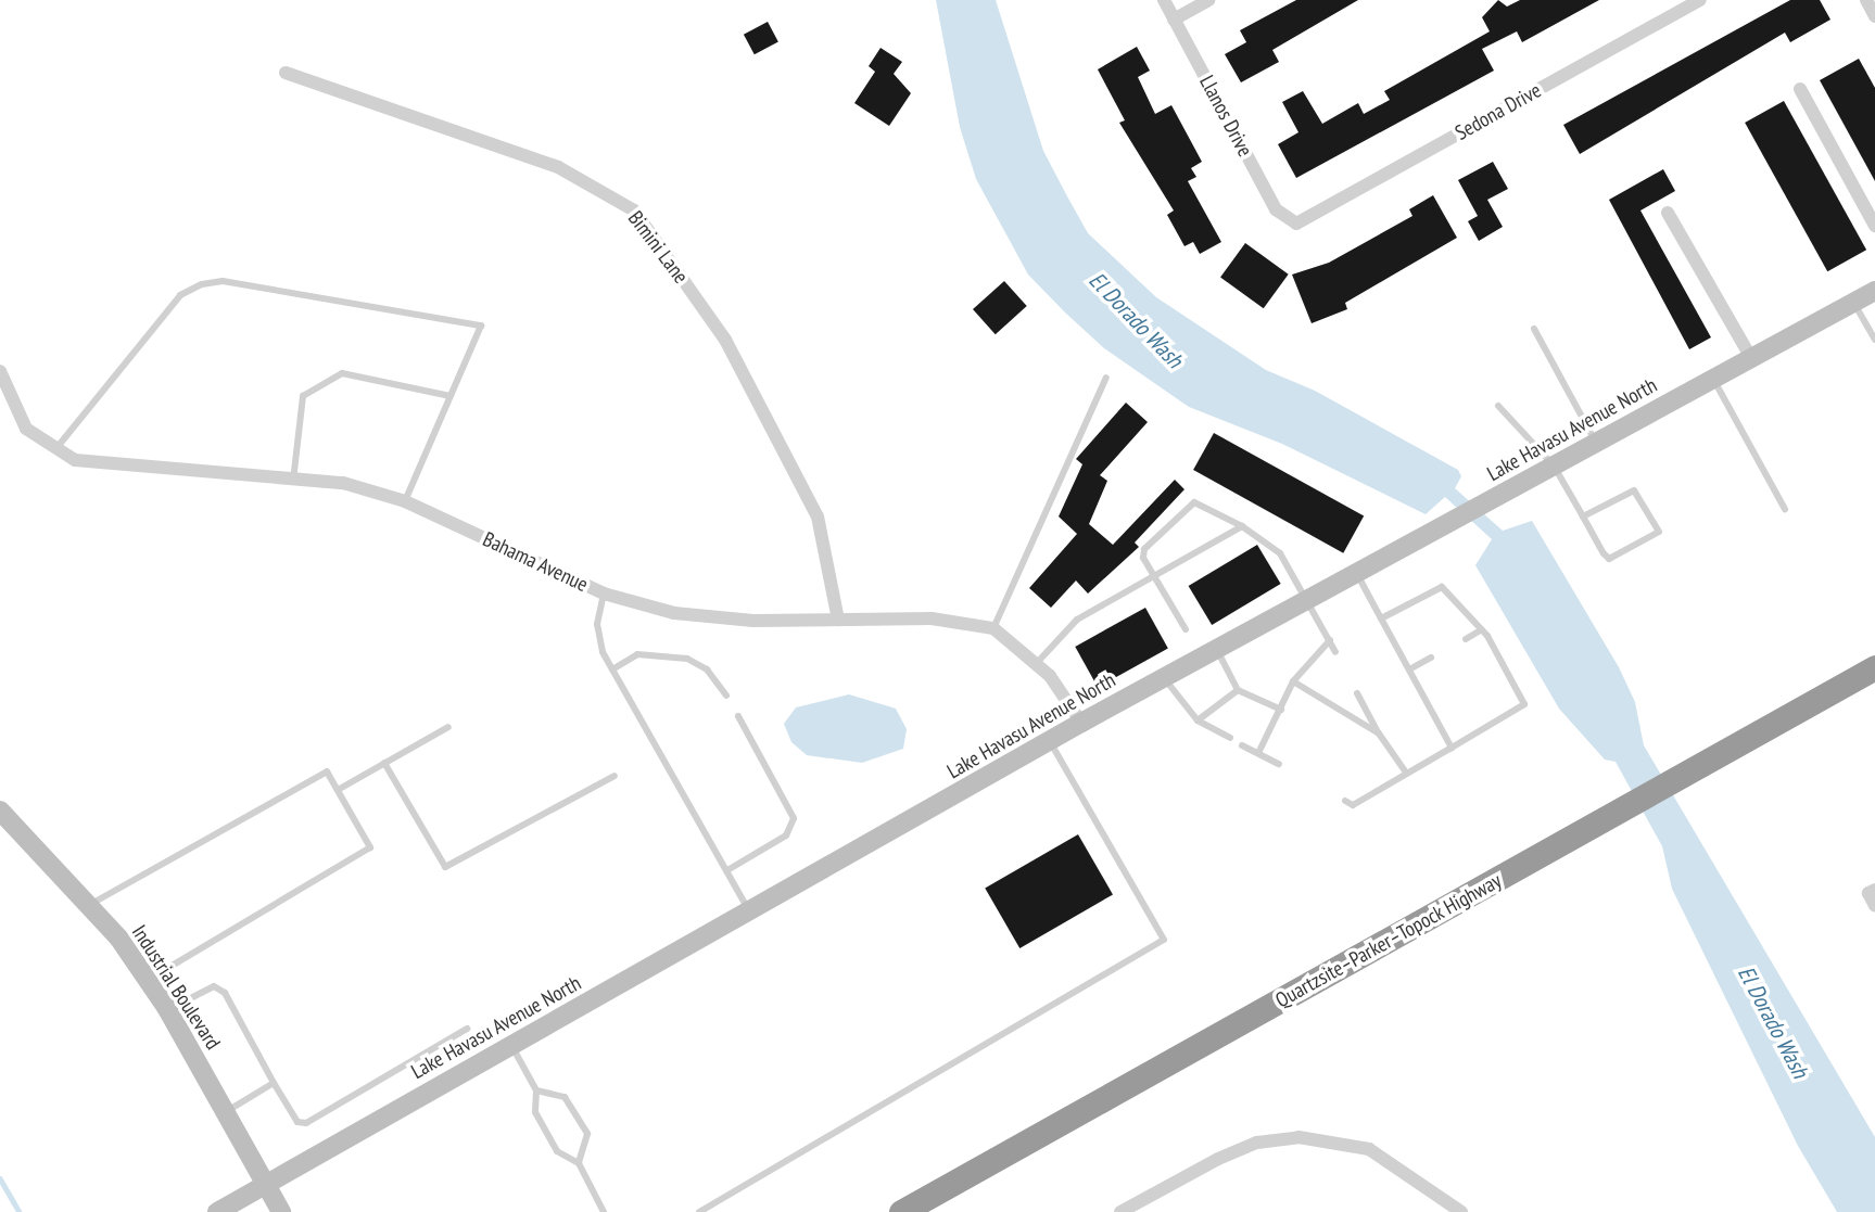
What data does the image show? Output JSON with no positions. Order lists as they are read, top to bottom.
{
  "streets": {
    "highway": ["Quartzsite–Parker–Topock Highway"],
    "main road": ["Lake Havasu Avenue North", "Industrial Boulevard"],
    "street": [
      "Sedona Drive",
      "Llanos Drive",
      "Bimini Lane",
      "Bahama Avenue"
    ]
  },
  "crossings": [
    ["Sedona Drive", "Llanos Drive"],
    ["Bimini Lane", "Bahama Avenue"],
    ["Lake Havasu Avenue North", "Industrial Boulevard"]
  ],
  "water": ["El Dorado Wash"]
}
